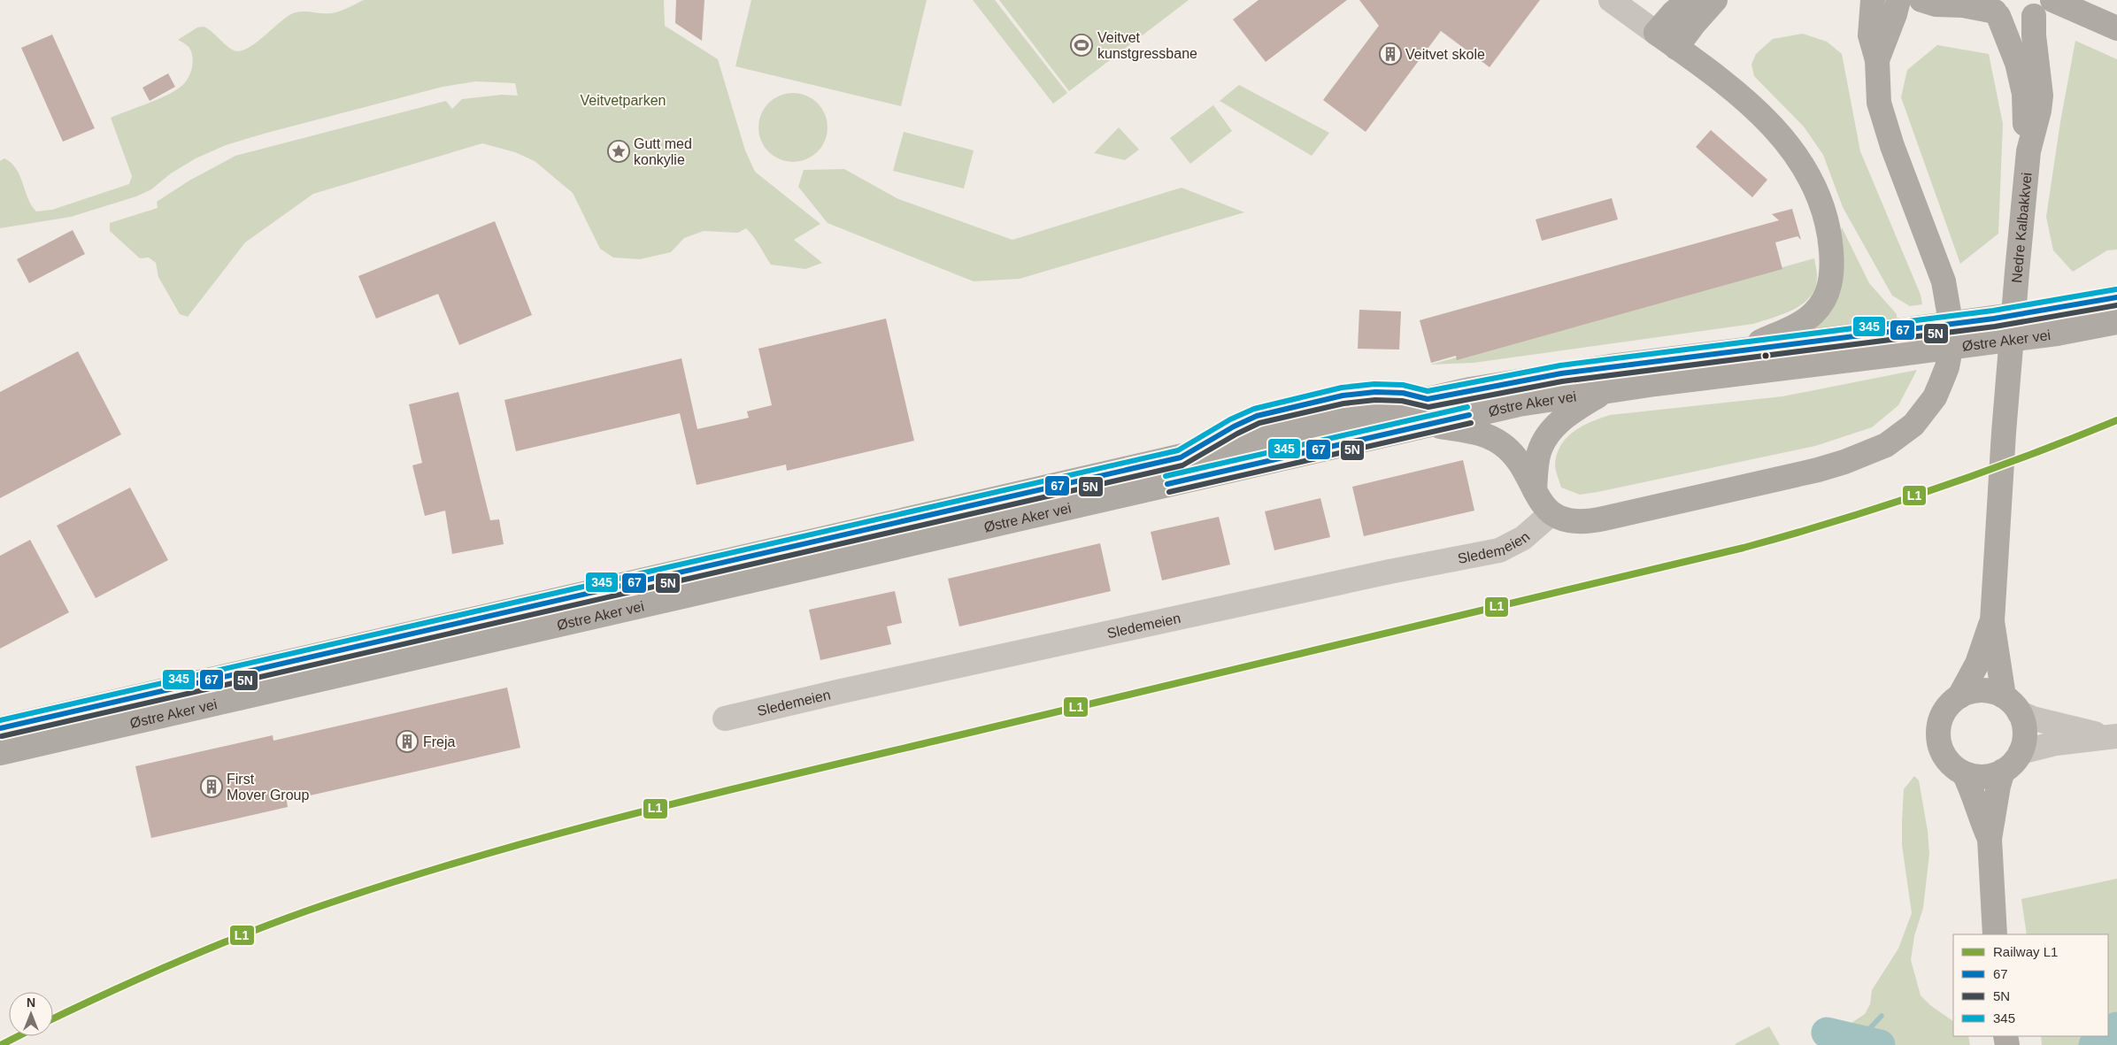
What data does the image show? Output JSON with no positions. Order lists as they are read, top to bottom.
{
  "streets": {
    "highway": ["Nedre Kalbakkvei", "Østre Aker vei"],
    "street": ["Sledemeien"]
  },
  "parks": ["Veitvetparken"],
  "places": {
    "sports": ["Veitvet kunstgressbane"],
    "building": ["Veitvet skole", "Freja", "First Mover Group"],
    "place": ["Gutt med konkylie"]
  },
  "lines": [
    "transit line 345",
    "transit line 67",
    "transit line 5N",
    "rail line L1"
  ],
  "legend": [
    "Railway L1",
    "67",
    "5N",
    "345"
  ],
  "north": "top"
}
